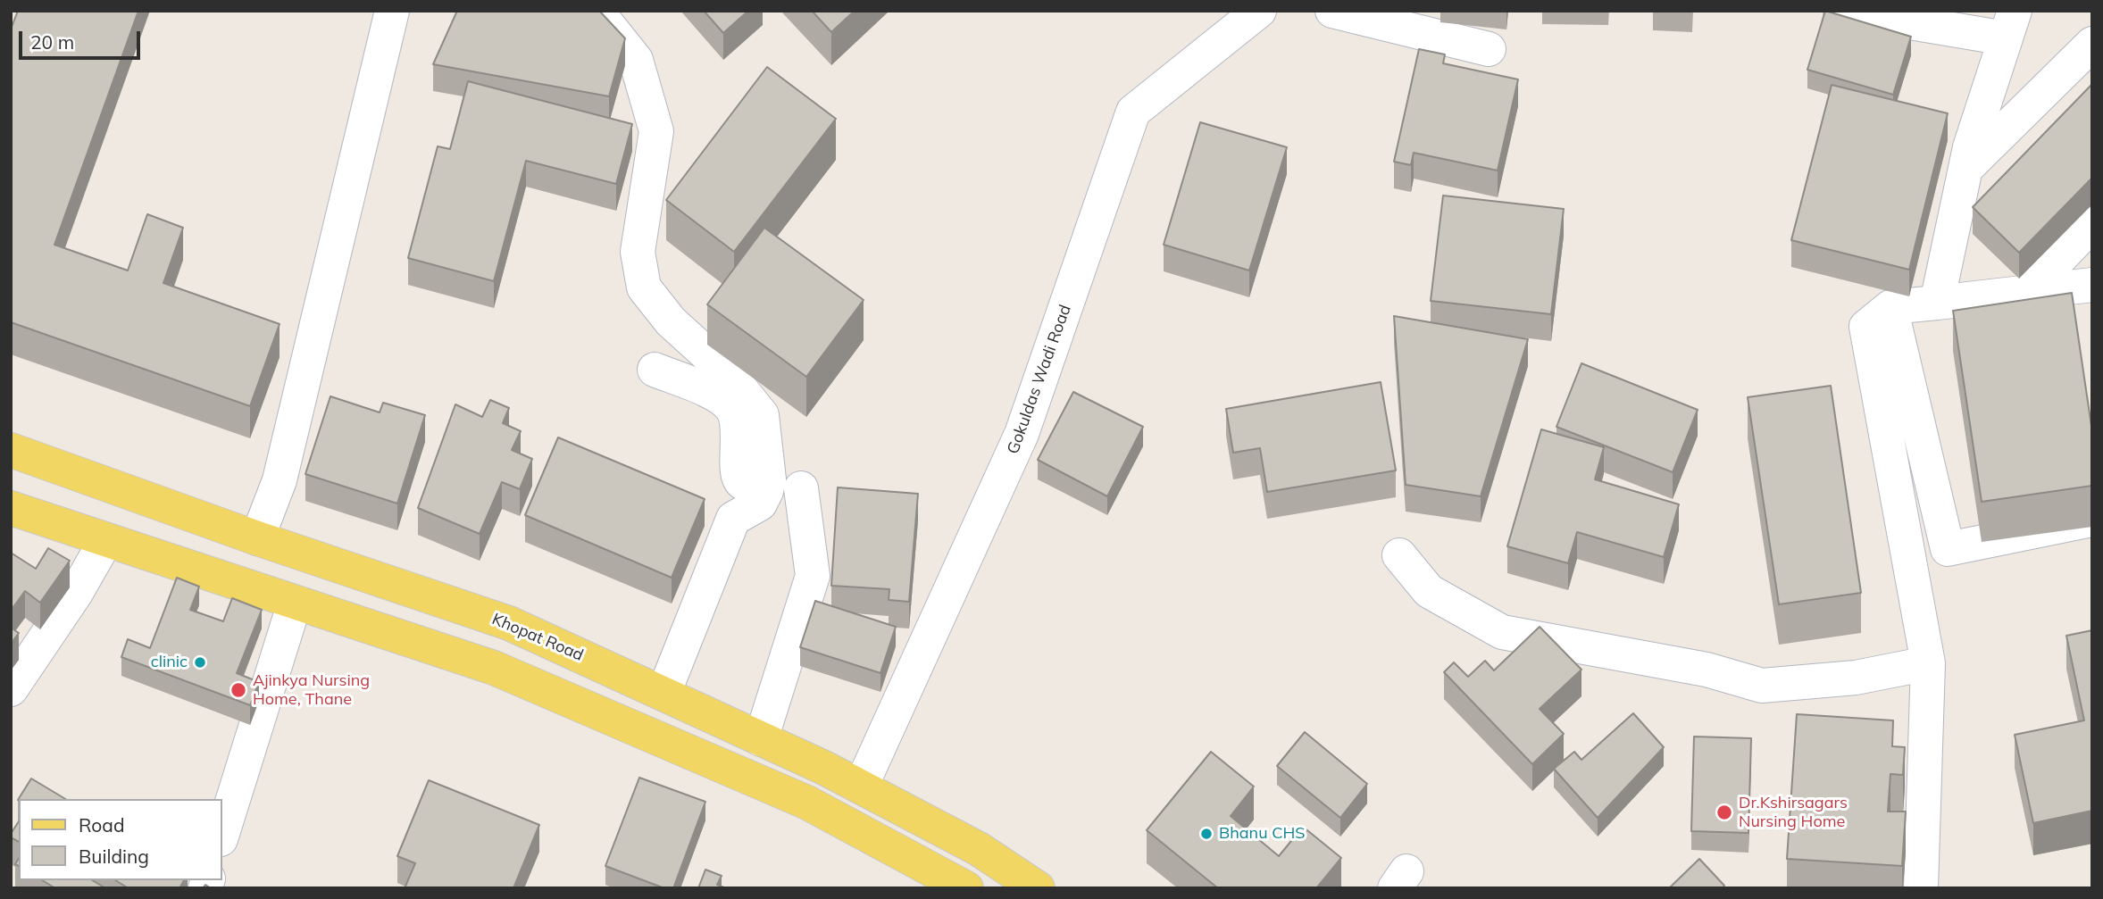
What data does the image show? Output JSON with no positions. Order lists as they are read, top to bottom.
{
  "streets": {
    "main road": ["Khopat Road"],
    "street": ["Gokuldas Wadi Road"]
  },
  "crossings": [
    ["Gokuldas Wadi Road", "Khopat Road"]
  ],
  "places": [
    "clinic",
    "Ajinkya Nursing Home, Thane",
    "Dr.Kshirsagars Nursing Home",
    "Bhanu CHS"
  ],
  "legend": ["Road", "Building"],
  "scale_bar": "20 m"
}
